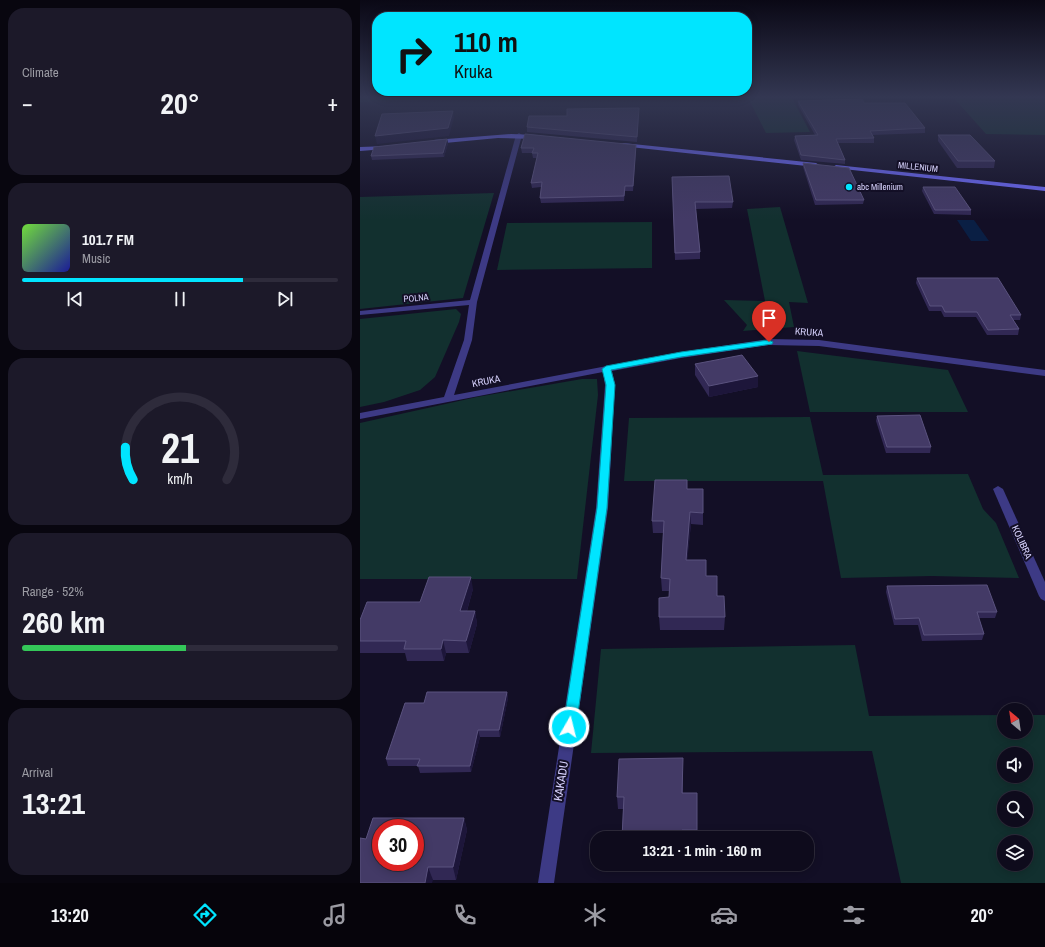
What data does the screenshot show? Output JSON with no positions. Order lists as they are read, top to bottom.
{
  "streets": {
    "street": [
      "MILLENIUM",
      "POLNA",
      "KRUKA",
      "KOLIBRA",
      "KAKADU"
    ]
  },
  "crossings": [
    ["KRUKA", "KAKADU"]
  ],
  "places": ["abc Millenium"],
  "north": "top left",
  "page": {
    "tile": [
      "Climate",
      ["Range · 52%", "260 km"],
      ["Arrival", "13:21"]
    ],
    "turn": ["110 m", "Kruka"],
    "heat": ["−", "20°", "+"],
    "song": ["101.7 FM", "Music"],
    "limit": "30",
    "trip": "13:21 · 1 min · 160 m",
    "tabs": ["13:20", "20°"],
    "gauge": ["21", "km/h"]
  }
}
